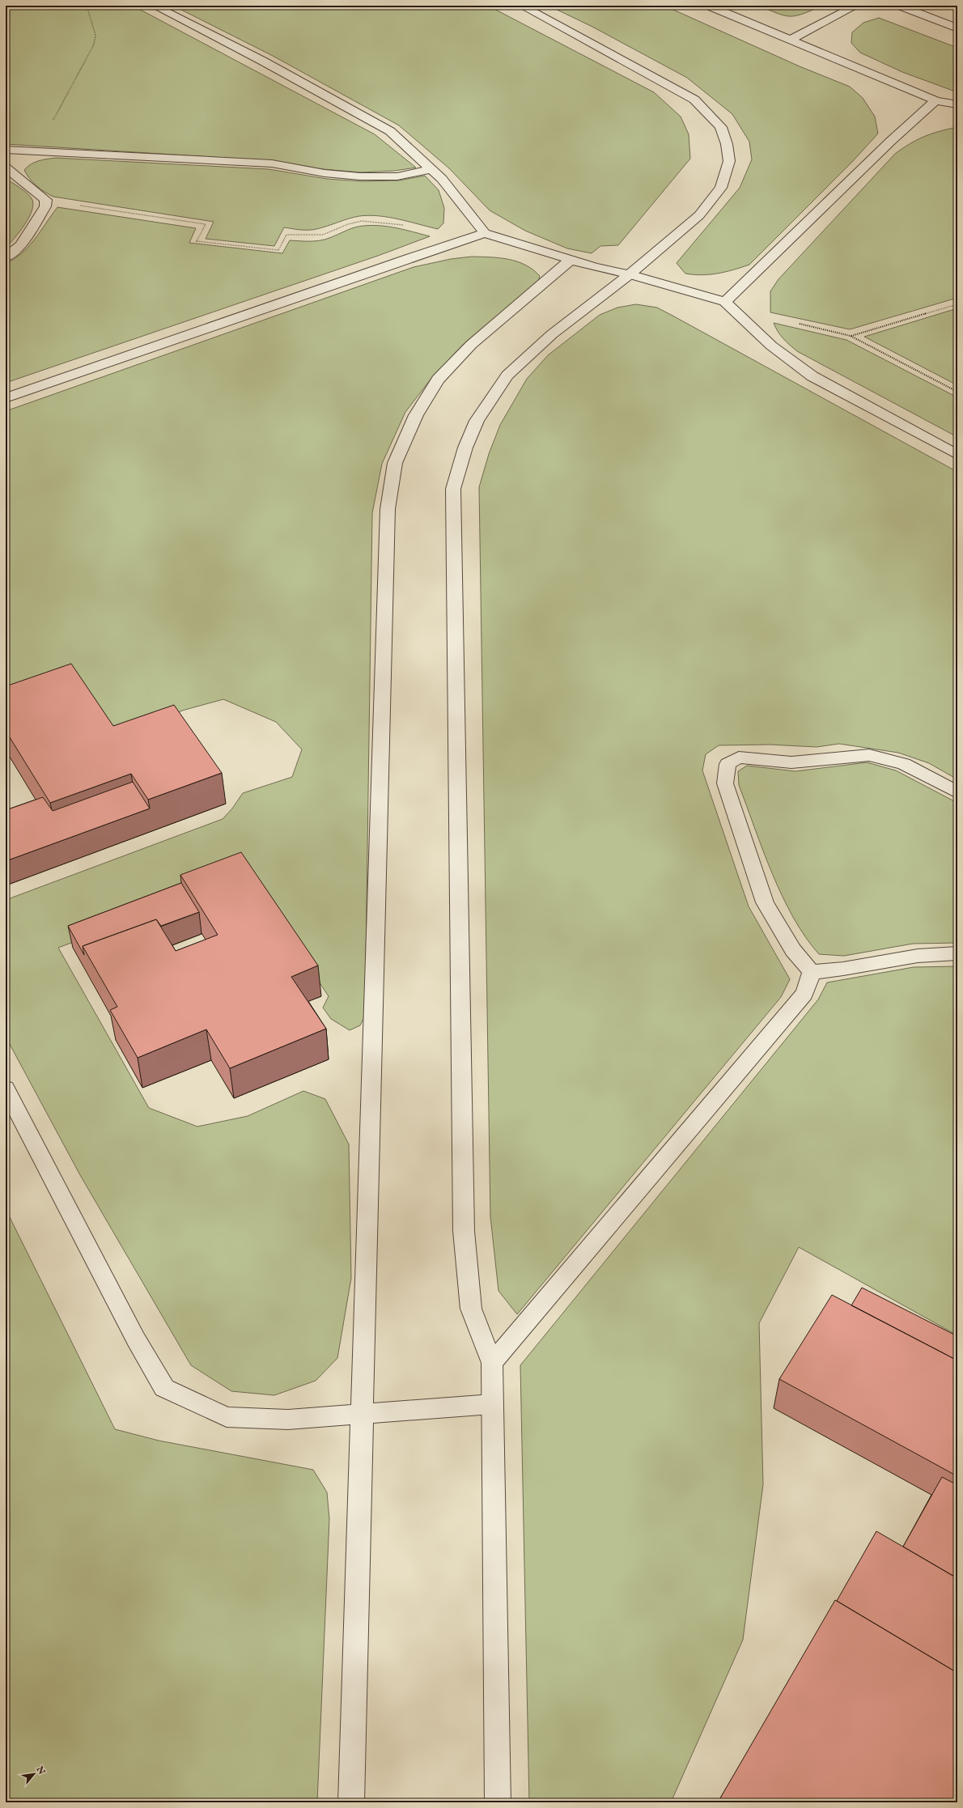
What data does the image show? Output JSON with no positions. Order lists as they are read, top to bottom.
{
  "north": "top right"
}
